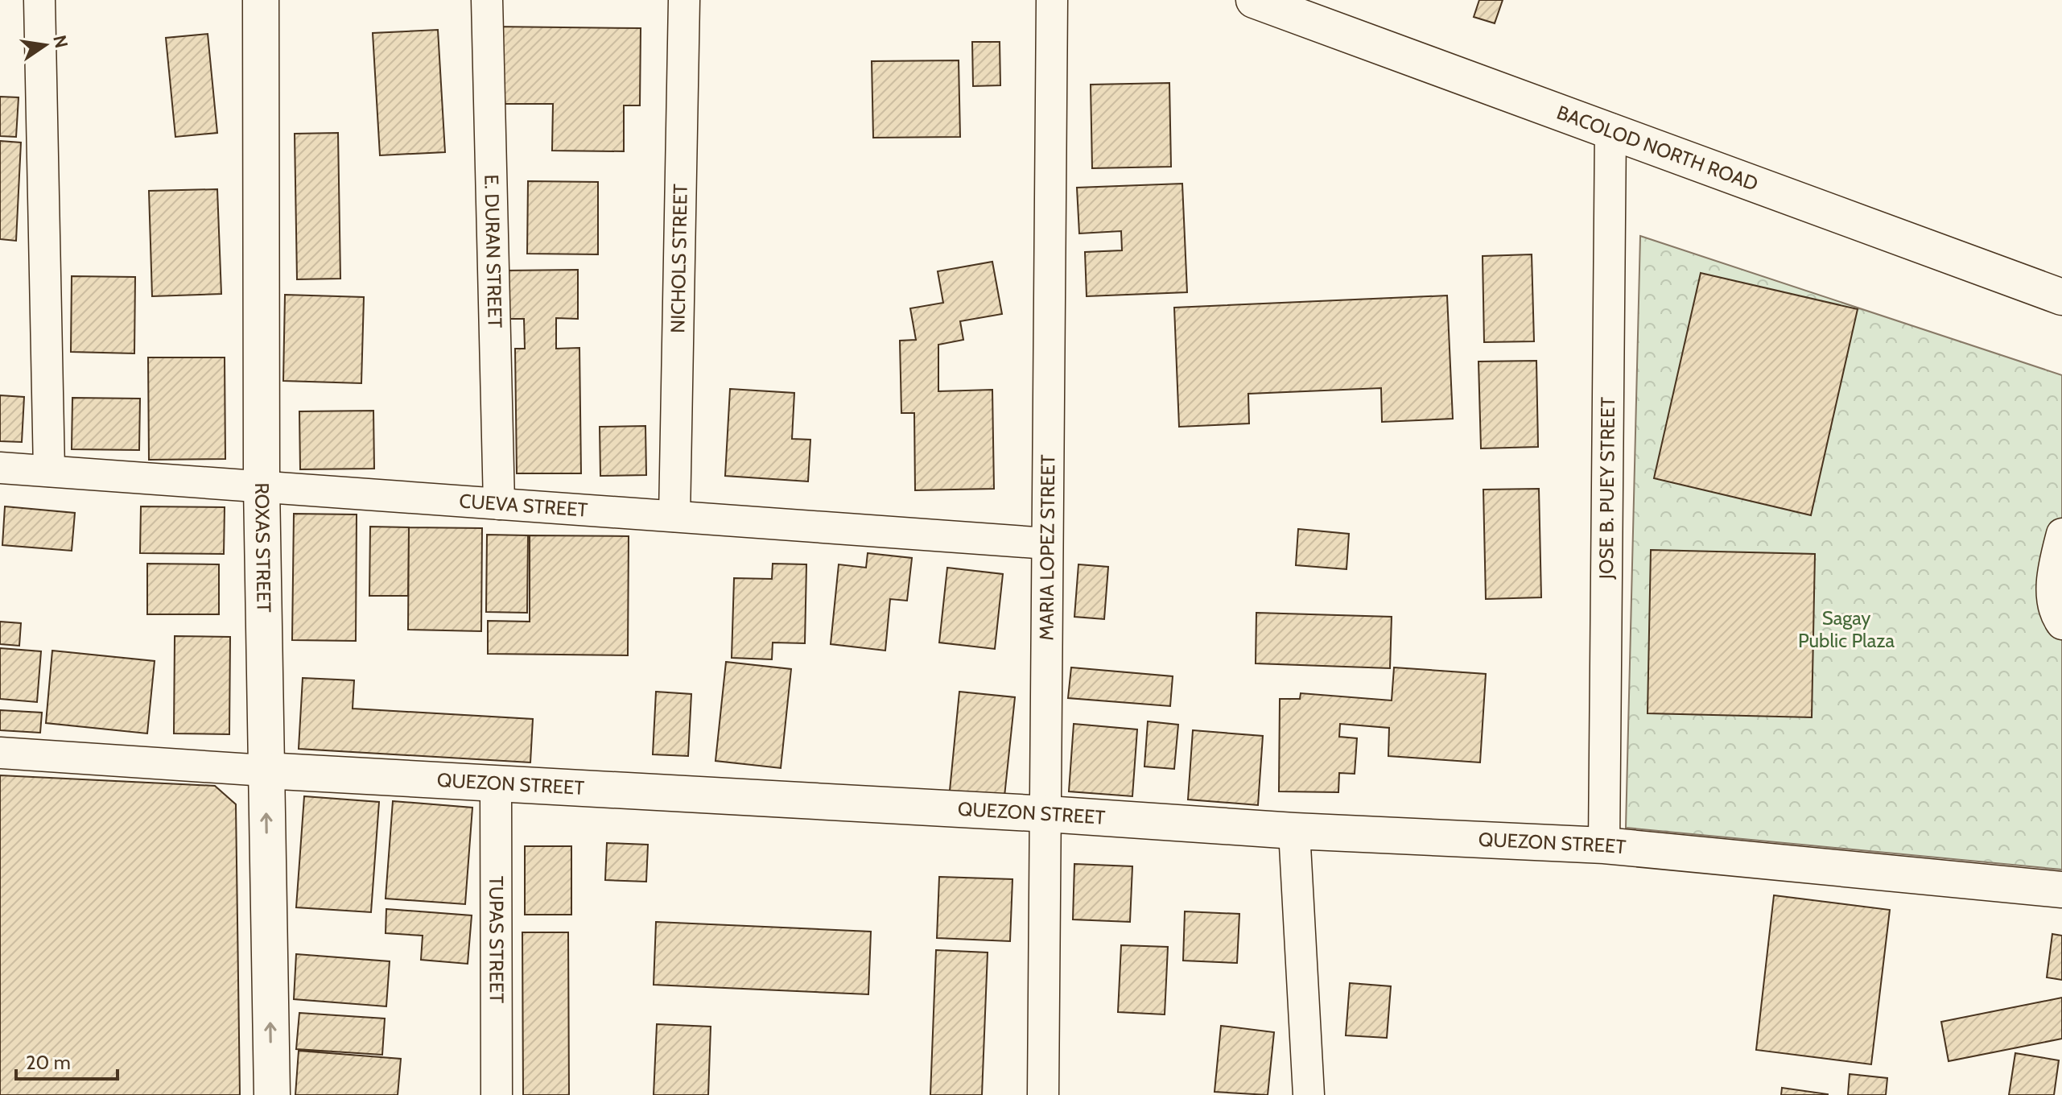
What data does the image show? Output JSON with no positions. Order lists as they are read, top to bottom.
{
  "streets": {
    "main road": ["BACOLOD NORTH ROAD", "ROXAS STREET", "QUEZON STREET"],
    "street": [
      "E. DURAN STREET",
      "NICHOLS STREET",
      "JOSE B. PUEY STREET",
      "CUEVA STREET",
      "MARIA LOPEZ STREET",
      "TUPAS STREET"
    ]
  },
  "crossings": [
    ["BACOLOD NORTH ROAD", "JOSE B. PUEY STREET"],
    ["E. DURAN STREET", "CUEVA STREET"],
    ["NICHOLS STREET", "CUEVA STREET"],
    ["JOSE B. PUEY STREET", "QUEZON STREET"],
    ["CUEVA STREET", "ROXAS STREET"],
    ["CUEVA STREET", "MARIA LOPEZ STREET"],
    ["ROXAS STREET", "QUEZON STREET"],
    ["MARIA LOPEZ STREET", "QUEZON STREET"],
    ["QUEZON STREET", "TUPAS STREET"]
  ],
  "parks": ["Sagay Public Plaza"],
  "scale_bar": "20 m",
  "north": "right"
}
